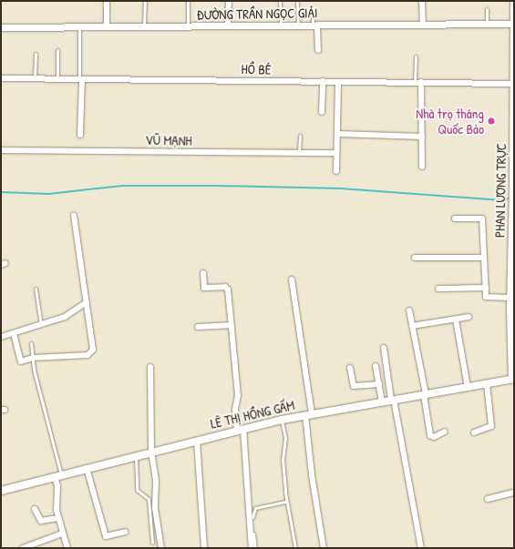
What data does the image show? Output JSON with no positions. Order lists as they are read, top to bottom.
{
  "streets": {
    "main road": ["LÊ THỊ HỒNG GẤM"],
    "street": [
      "ĐƯỜNG TRẦN NGỌC GIẢI",
      "HỒ BÉ",
      "VŨ MẠNH",
      "PHAN LƯƠNG TRỰC"
    ]
  },
  "crossings": [
    ["ĐƯỜNG TRẦN NGỌC GIẢI", "PHAN LƯƠNG TRỰC"],
    ["HỒ BÉ", "PHAN LƯƠNG TRỰC"],
    ["PHAN LƯƠNG TRỰC", "LÊ THỊ HỒNG GẤM"]
  ],
  "places": ["Nhà trọ tháng Quốc Bảo"]
}
